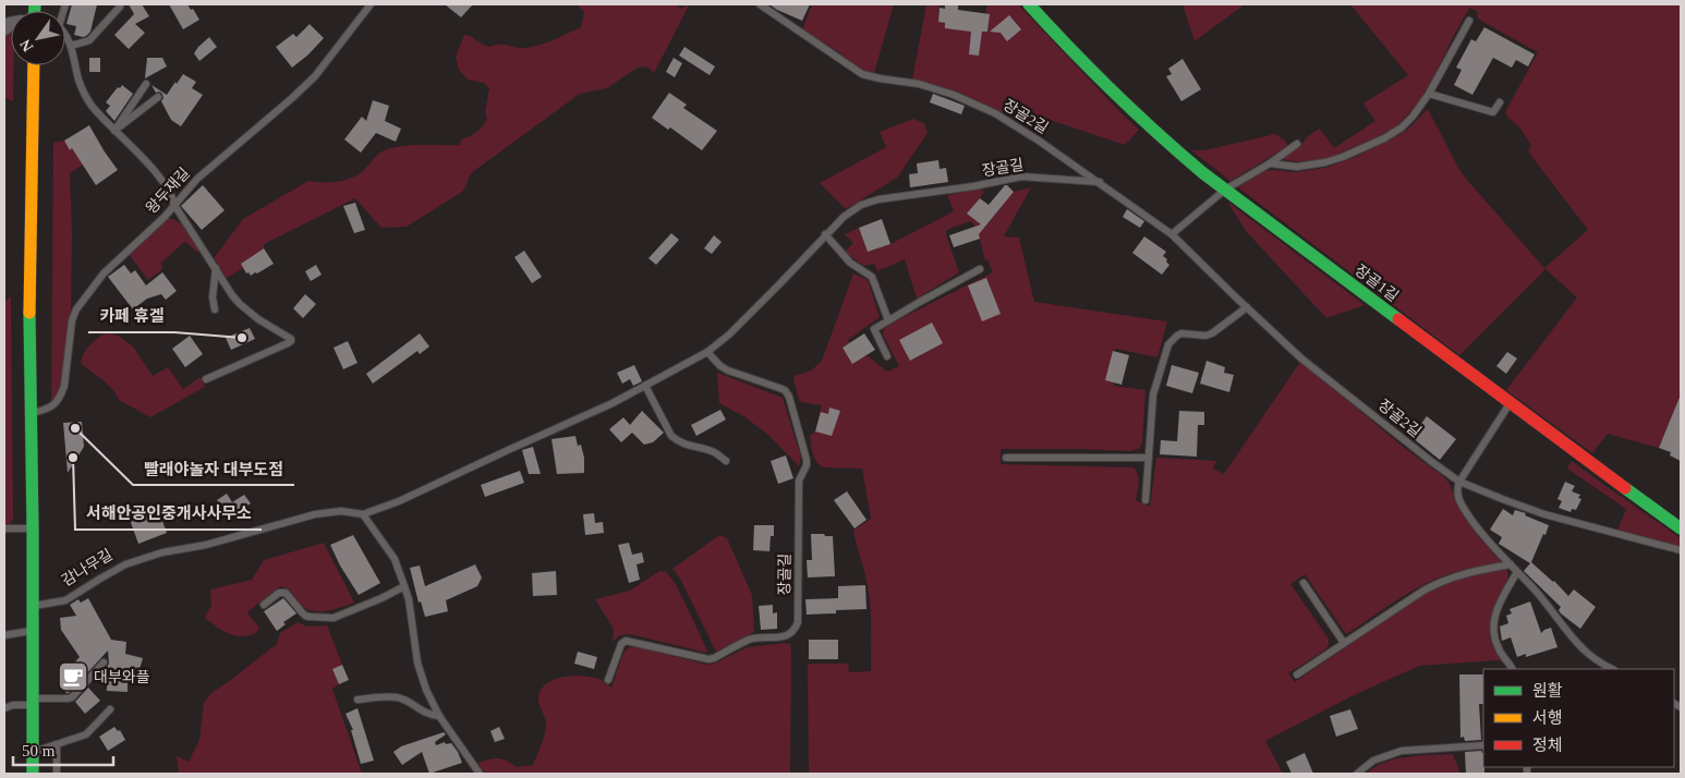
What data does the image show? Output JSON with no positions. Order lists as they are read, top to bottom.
{
  "streets": {
    "street": ["장골1길"],
    "lane": [
      "장골2길",
      "장골길",
      "왕두재길",
      "감나무길"
    ]
  },
  "crossings": [
    ["장골2길", "장골길"],
    ["장골길", "감나무길"]
  ],
  "places": {
    "other": ["카페 휴겔", "빨래야놀자 대부도점", "서해안공인중개사사무소"],
    "cafe": ["대부와플"]
  },
  "legend": ["원활", "서행", "정체"],
  "scale_bar": "50 m",
  "north": "bottom left"
}
